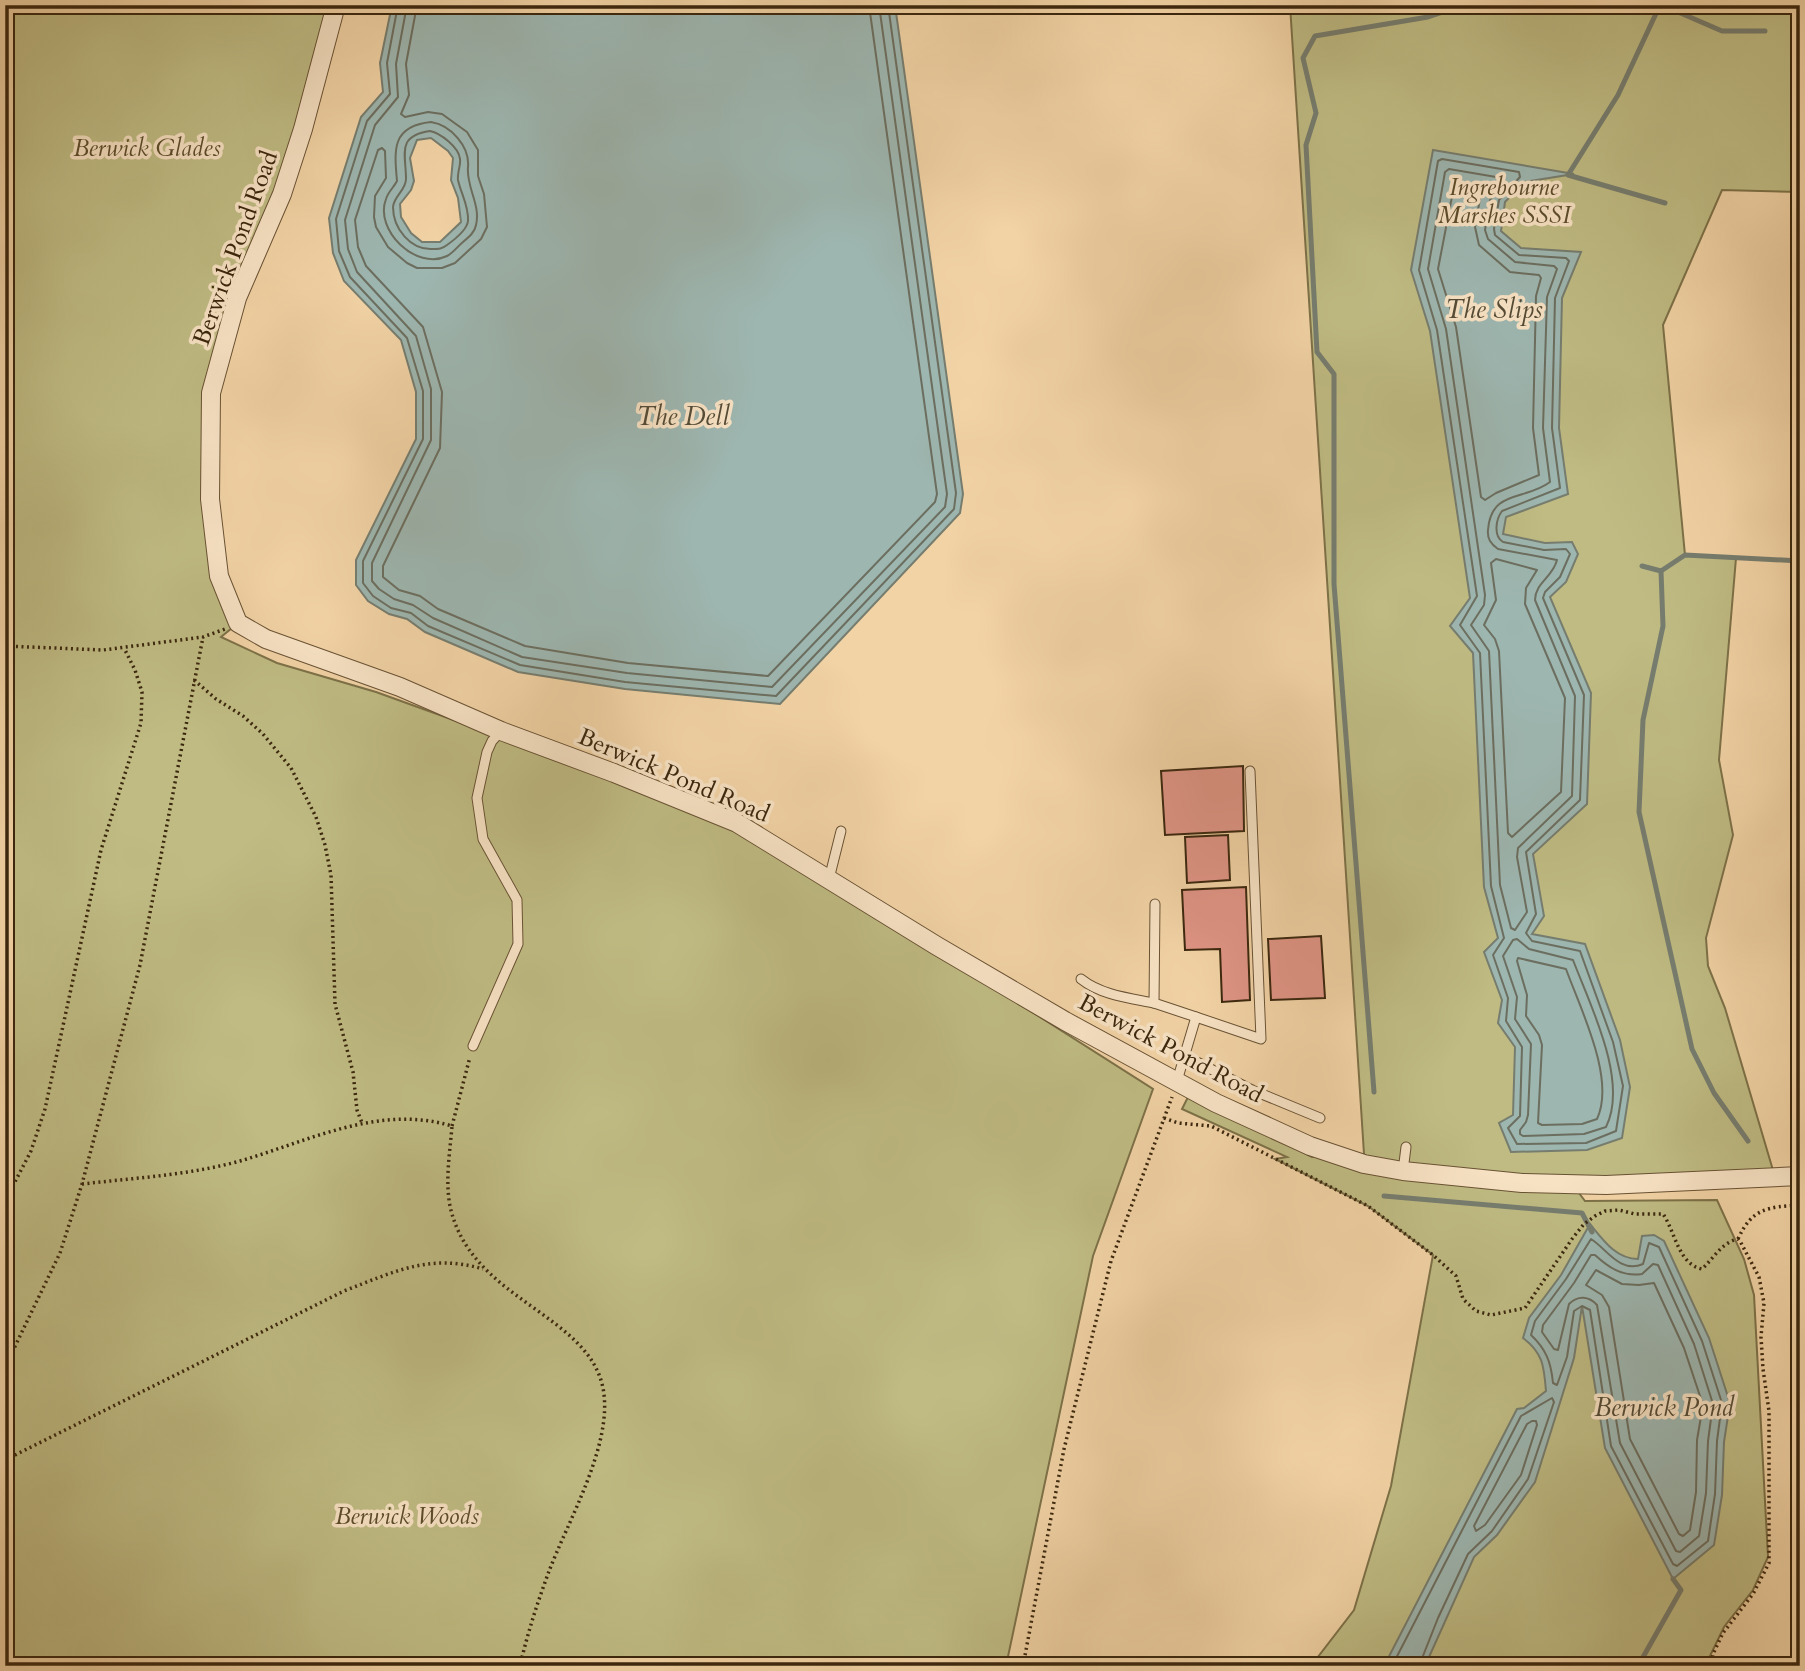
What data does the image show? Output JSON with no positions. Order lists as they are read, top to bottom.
{
  "streets": {
    "street": ["Berwick Pond Road"]
  },
  "water": ["The Slips", "The Dell", "Berwick Pond"],
  "parks": ["Berwick Glades", "Ingrebourne Marshes SSSI", "Berwick Woods"]
}
